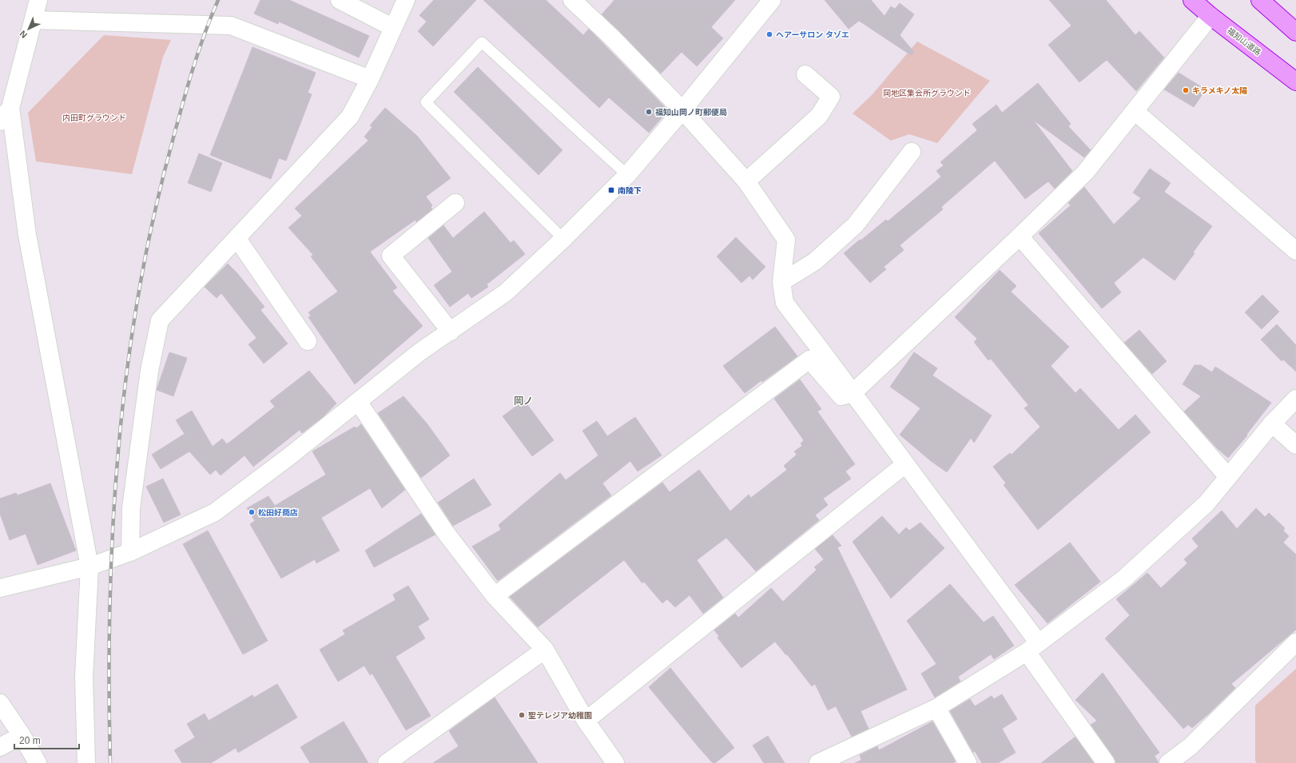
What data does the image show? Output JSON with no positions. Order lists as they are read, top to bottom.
{
  "streets": {
    "highway": ["福知山道路"]
  },
  "districts": ["岡ノ"],
  "parks": ["岡地区集会所グラウンド", "内田町グラウンド"],
  "places": {
    "other": [
      "ヘアーサロン タゾエ",
      "キラメキノ太陽",
      "福知山岡ノ町郵便局",
      "松田好商店",
      "聖テレジア幼稚園"
    ],
    "transit": ["南陵下"]
  },
  "scale_bar": "20 m",
  "north": "bottom left"
}
